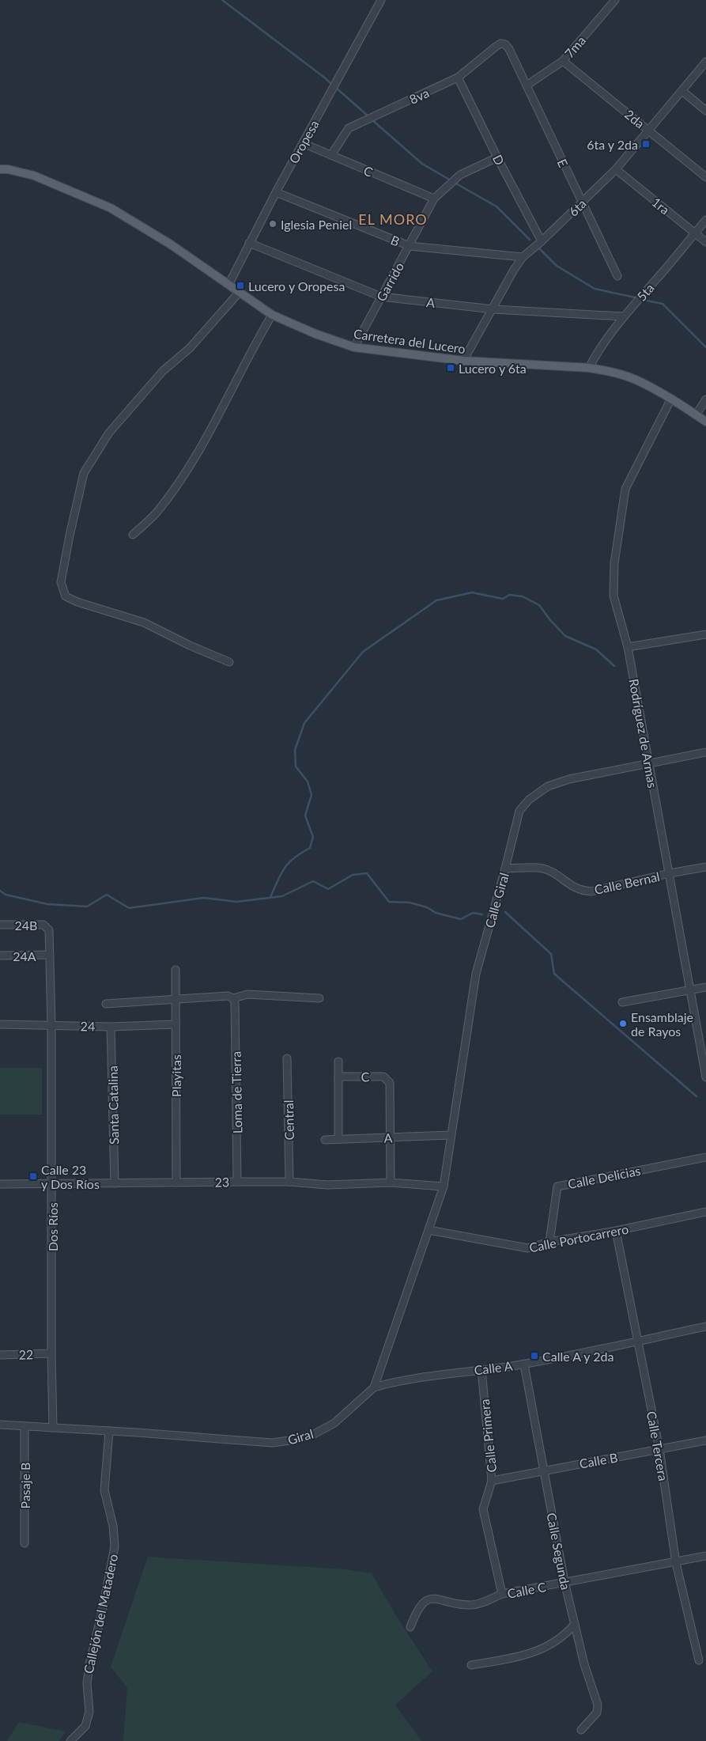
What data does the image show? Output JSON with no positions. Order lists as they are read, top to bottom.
{
  "streets": {
    "main road": ["Carretera del Lucero"],
    "street": [
      "7ma",
      "8va",
      "2da",
      "Oropesa",
      "D",
      "E",
      "C",
      "1ra",
      "6ta",
      "B",
      "Garrido",
      "5ta",
      "A",
      "Rodríguez de Armas",
      "Calle Bernal",
      "Calle Giral",
      "24B",
      "24A",
      "24",
      "Playitas",
      "Loma de Tierra",
      "Santa Catalina",
      "Central",
      "Calle Delicias",
      "23",
      "Dos Ríos",
      "Calle Portocarrero",
      "22",
      "Calle A",
      "Calle Primera",
      "Giral",
      "Calle Tercera",
      "Calle B",
      "Pasaje B",
      "Calle Segunda",
      "Calle C",
      "Callejón del Matadero"
    ]
  },
  "crossings": [
    ["7ma", "2da"],
    ["7ma", "E"],
    ["8va", "D"],
    ["8va", "E"],
    ["8va", "C"],
    ["2da", "6ta"],
    ["Oropesa", "C"],
    ["Oropesa", "B"],
    ["Oropesa", "A"],
    ["Oropesa", "Carretera del Lucero"],
    ["D", "6ta"],
    ["D", "Garrido"],
    ["E", "6ta"],
    ["C", "Garrido"],
    ["C", "A"],
    ["1ra", "6ta"],
    ["1ra", "5ta"],
    ["6ta", "B"],
    ["6ta", "A"],
    ["6ta", "Carretera del Lucero"],
    ["B", "Garrido"],
    ["Garrido", "A"],
    ["Garrido", "Carretera del Lucero"],
    ["5ta", "A"],
    ["5ta", "Carretera del Lucero"],
    ["A", "Calle Giral"],
    ["Carretera del Lucero", "Rodríguez de Armas"],
    ["Rodríguez de Armas", "Calle Bernal"],
    ["Rodríguez de Armas", "Calle Giral"],
    ["Calle Bernal", "Calle Giral"],
    ["Calle Giral", "23"],
    ["Calle Giral", "Giral"],
    ["24B", "Dos Ríos"],
    ["24A", "Dos Ríos"],
    ["24", "Playitas"],
    ["24", "Santa Catalina"],
    ["24", "Dos Ríos"],
    ["Playitas", "23"],
    ["Loma de Tierra", "23"],
    ["Santa Catalina", "23"],
    ["Central", "23"],
    ["Calle Delicias", "Calle Portocarrero"],
    ["23", "Dos Ríos"],
    ["23", "Giral"],
    ["Dos Ríos", "22"],
    ["Dos Ríos", "Giral"],
    ["Calle Portocarrero", "Giral"],
    ["Calle Portocarrero", "Calle Tercera"],
    ["Calle A", "Calle Primera"],
    ["Calle A", "Giral"],
    ["Calle A", "Calle Tercera"],
    ["Calle A", "Calle Segunda"],
    ["Calle Primera", "Calle B"],
    ["Calle Primera", "Calle C"],
    ["Giral", "Pasaje B"],
    ["Giral", "Callejón del Matadero"],
    ["Calle Tercera", "Calle B"],
    ["Calle Tercera", "Calle C"],
    ["Calle B", "Calle Segunda"],
    ["Calle Segunda", "Calle C"]
  ],
  "districts": ["EL MORO"],
  "places": {
    "transit": [
      "6ta y 2da",
      "Lucero y Oropesa",
      "Lucero y 6ta",
      "Calle 23 y Dos Ríos",
      "Calle A y 2da"
    ],
    "other": ["Iglesia Peniel", "Ensamblaje de Rayos"]
  }
}
